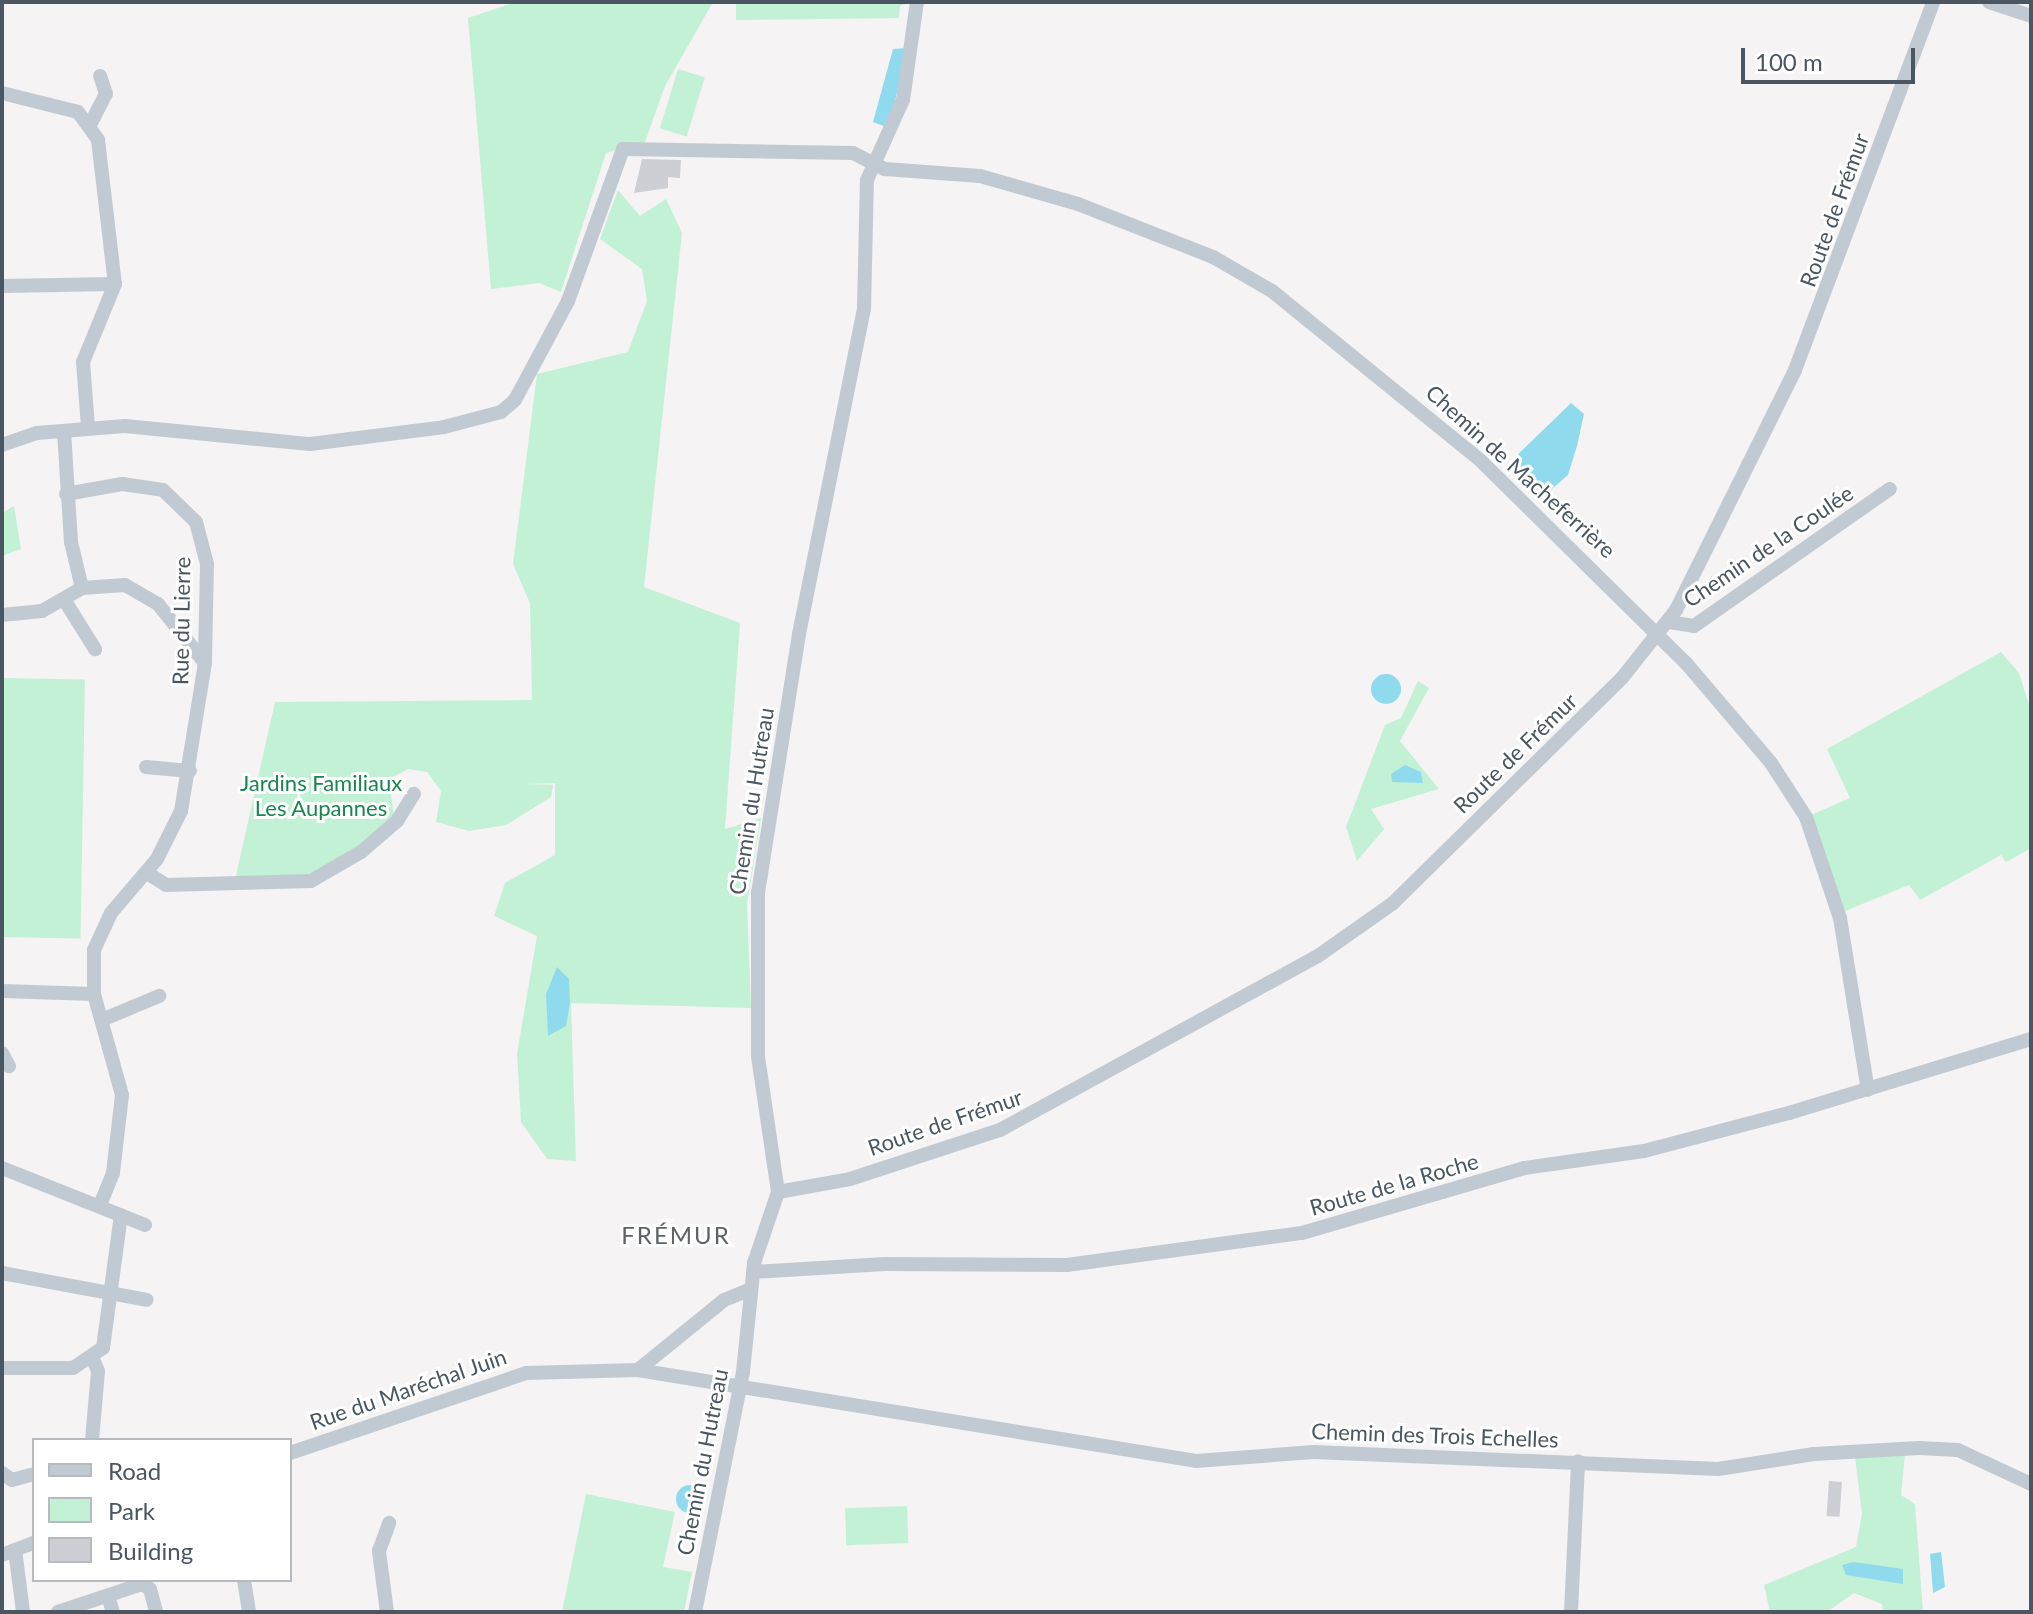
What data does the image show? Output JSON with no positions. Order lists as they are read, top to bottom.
{
  "streets": {
    "street": [
      "Route de Frémur",
      "Chemin de Macheferrière",
      "Chemin de la Coulée",
      "Rue du Lierre",
      "Chemin du Hutreau",
      "Route de la Roche",
      "Rue du Maréchal Juin",
      "Chemin des Trois Echelles"
    ]
  },
  "crossings": [
    ["Route de Frémur", "Chemin de Macheferrière"],
    ["Route de Frémur", "Chemin de la Coulée"],
    ["Route de Frémur", "Chemin du Hutreau"],
    ["Chemin de Macheferrière", "Chemin du Hutreau"],
    ["Chemin de Macheferrière", "Route de la Roche"],
    ["Chemin du Hutreau", "Route de la Roche"],
    ["Chemin du Hutreau", "Rue du Maréchal Juin"],
    ["Chemin du Hutreau", "Chemin des Trois Echelles"],
    ["Rue du Maréchal Juin", "Chemin des Trois Echelles"]
  ],
  "districts": ["FRÉMUR"],
  "parks": ["Jardins Familiaux Les Aupannes"],
  "legend": ["Road", "Park", "Building"],
  "scale_bar": "100 m"
}
